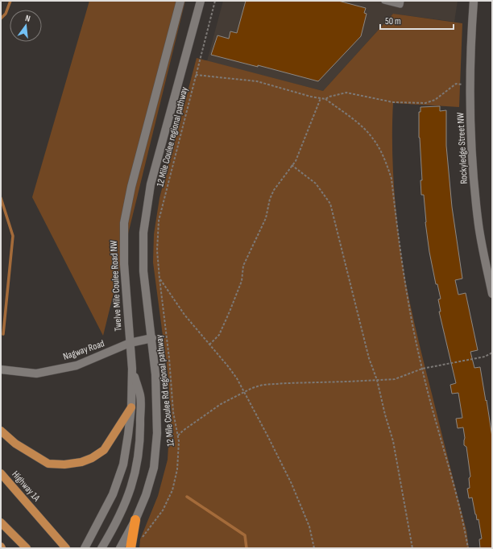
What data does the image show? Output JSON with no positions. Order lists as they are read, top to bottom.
{
  "streets": {
    "main road": [
      "Rockyledge Street NW",
      "Twelve Mile Coulee Road NW",
      "Nagway Road",
      "Highway 1A"
    ],
    "path": ["12 Mile Coulee regional pathway", "12 Mile Coulee Rd regional pathway"]
  },
  "crossings": [
    ["12 Mile Coulee regional pathway", "12 Mile Coulee Rd regional pathway"],
    ["Twelve Mile Coulee Road NW", "Nagway Road"]
  ],
  "scale_bar": "50 m",
  "north": "top"
}
